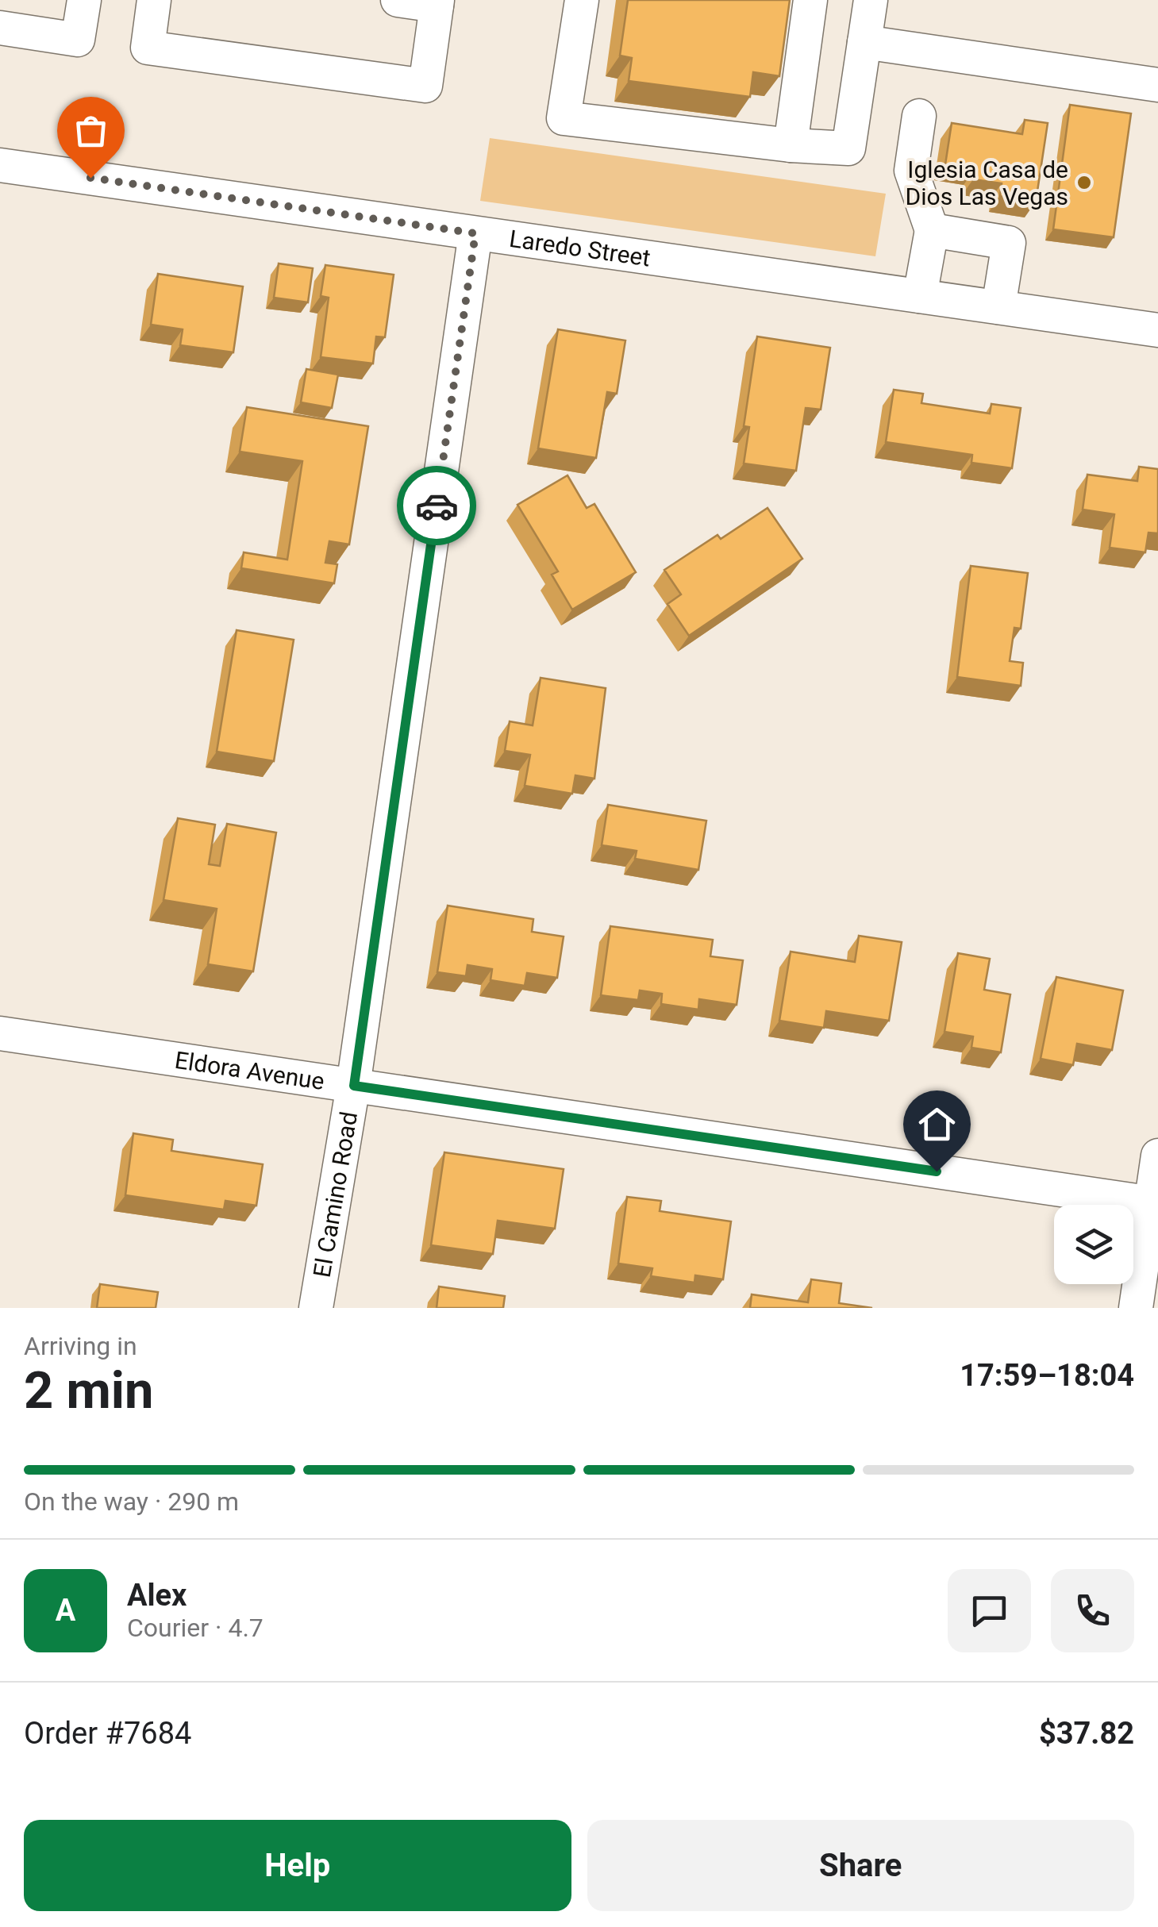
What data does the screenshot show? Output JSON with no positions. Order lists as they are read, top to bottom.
{
  "streets": {
    "street": ["Laredo Street", "Eldora Avenue", "El Camino Road"]
  },
  "crossings": [
    ["Laredo Street", "El Camino Road"],
    ["Eldora Avenue", "El Camino Road"]
  ],
  "places": ["Iglesia Casa de Dios Las Vegas"],
  "page": {
    "heading": ["2 min", "Arriving in", "17:59–18:04"],
    "panel": [
      "Alex",
      "Courier · 4.7",
      "Order #7684",
      "$37.82"
    ],
    "bar": "On the way · 290 m",
    "round": "A",
    "buttons": ["Help", "Share"]
  }
}
